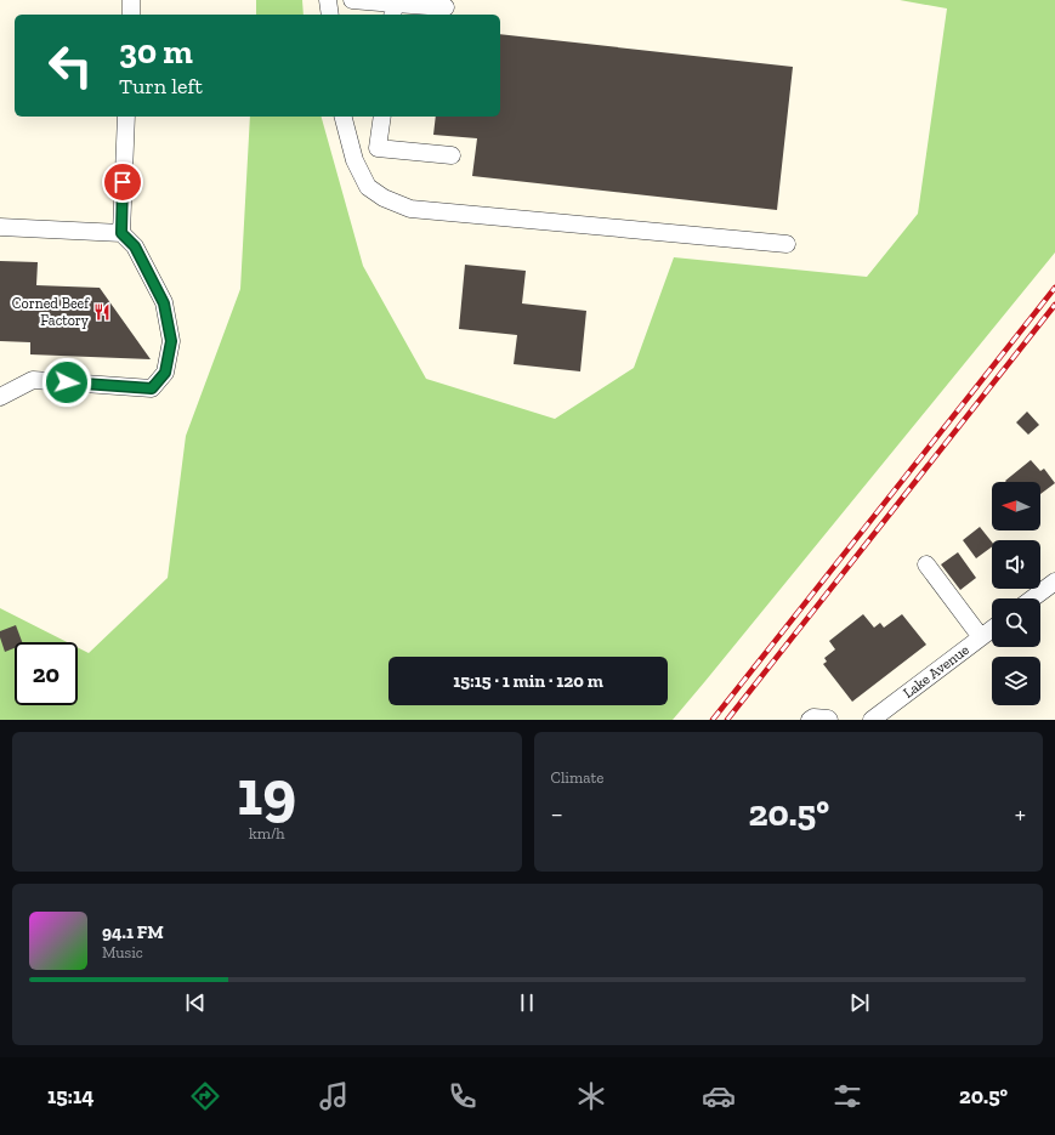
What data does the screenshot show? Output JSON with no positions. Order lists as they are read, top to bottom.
{
  "streets": {
    "street": ["Lake Avenue"]
  },
  "places": {
    "restaurant": ["Corned Beef Factory"]
  },
  "north": "left",
  "page": {
    "turn": ["30 m", "Turn left"],
    "limit": "20",
    "trip": "15:15 · 1 min · 120 m",
    "tile": [
      ["19", "km/h"],
      "Climate"
    ],
    "heat": ["−", "20.5°", "+"],
    "song": ["94.1 FM", "Music"],
    "tabs": ["15:14", "20.5°"]
  }
}
